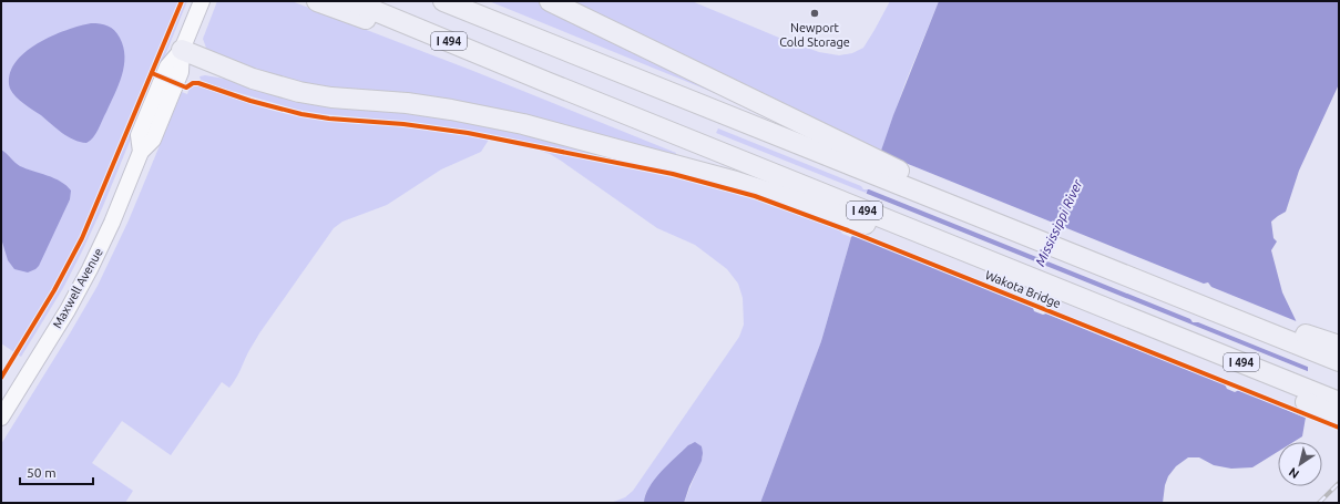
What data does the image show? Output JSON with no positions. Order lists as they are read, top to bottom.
{
  "streets": {
    "highway": ["I 494", "Wakota Bridge"],
    "main road": ["Maxwell Avenue"]
  },
  "crossings": [
    ["I 494", "Wakota Bridge"]
  ],
  "water": ["Mississippi River"],
  "places": ["Newport Cold Storage"],
  "scale_bar": "50 m",
  "north": "bottom left"
}
